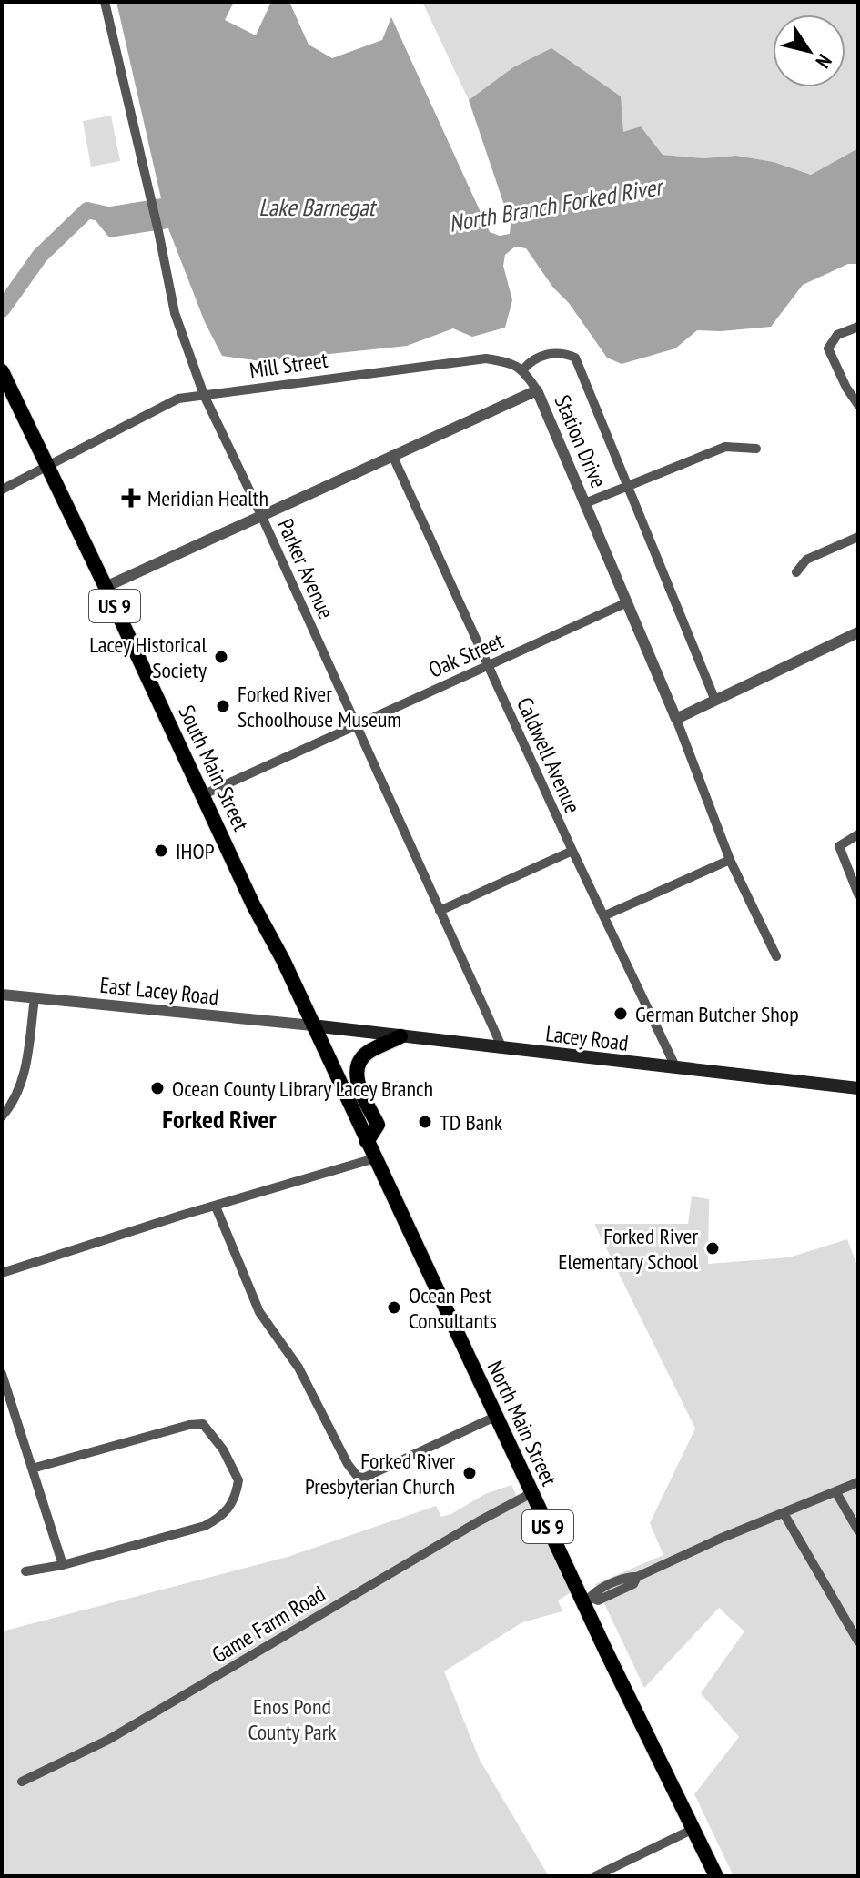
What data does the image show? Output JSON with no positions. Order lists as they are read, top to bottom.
{
  "streets": {
    "highway": ["US 9", "South Main Street", "North Main Street"],
    "main road": ["Lacey Road"],
    "street": [
      "Mill Street",
      "Station Drive",
      "Parker Avenue",
      "Oak Street",
      "Caldwell Avenue",
      "East Lacey Road",
      "Game Farm Road"
    ]
  },
  "crossings": [
    ["Mill Street", "Parker Avenue"],
    ["Mill Street", "South Main Street"],
    ["Station Drive", "Parker Avenue"],
    ["Station Drive", "Oak Street"],
    ["Station Drive", "Caldwell Avenue"],
    ["Station Drive", "South Main Street"],
    ["Parker Avenue", "Oak Street"],
    ["Parker Avenue", "Lacey Road"],
    ["Oak Street", "Caldwell Avenue"],
    ["Oak Street", "South Main Street"],
    ["Caldwell Avenue", "Lacey Road"],
    ["South Main Street", "East Lacey Road"],
    ["South Main Street", "Lacey Road"],
    ["South Main Street", "North Main Street"],
    ["East Lacey Road", "Lacey Road"],
    ["East Lacey Road", "North Main Street"],
    ["Lacey Road", "North Main Street"],
    ["North Main Street", "Game Farm Road"]
  ],
  "districts": ["Forked River"],
  "water": ["North Branch Forked River", "Lake Barnegat"],
  "parks": ["Enos Pond County Park"],
  "places": {
    "health": ["Meridian Health"],
    "other": [
      "Lacey Historical Society",
      "Forked River Schoolhouse Museum",
      "IHOP",
      "German Butcher Shop",
      "Ocean County Library Lacey Branch",
      "TD Bank",
      "Forked River Elementary School",
      "Ocean Pest Consultants",
      "Forked River Presbyterian Church"
    ]
  },
  "north": "bottom right"
}
